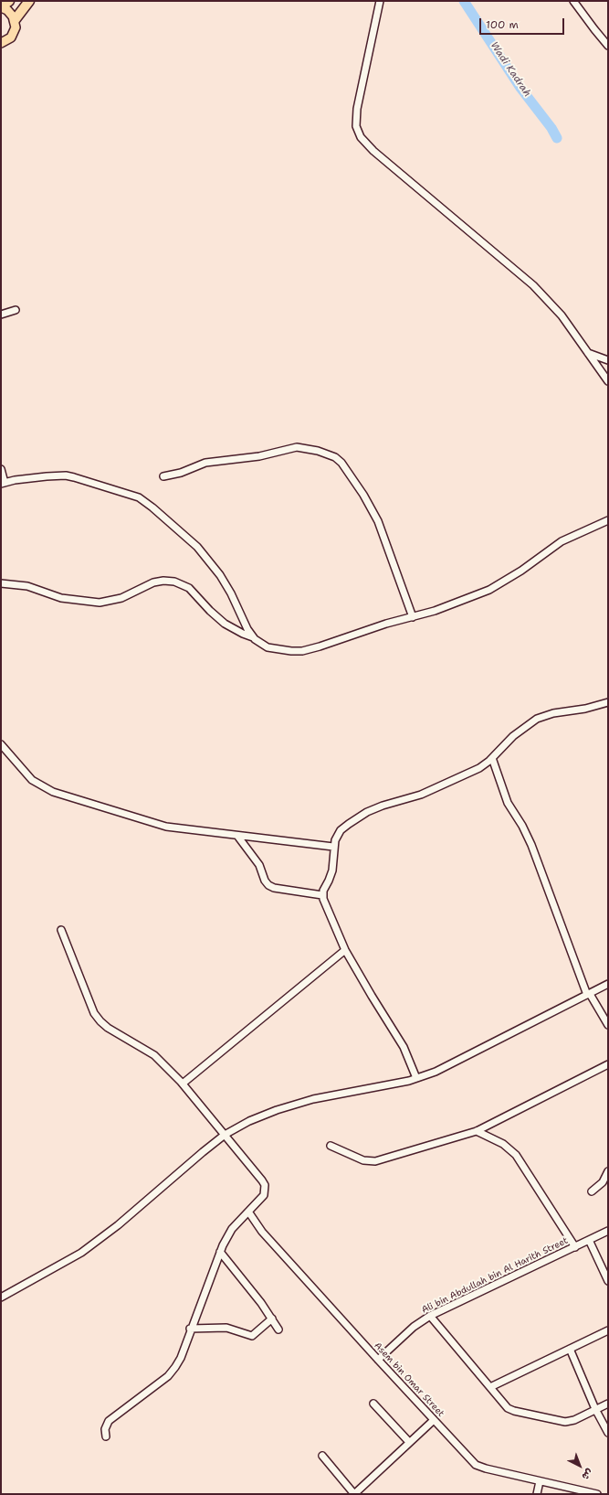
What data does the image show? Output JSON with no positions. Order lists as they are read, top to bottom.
{
  "streets": {
    "street": ["Ali bin Abdullah bin Al Harith Street", "Asem bin Omar Street"]
  },
  "crossings": [
    ["Ali bin Abdullah bin Al Harith Street", "Asem bin Omar Street"]
  ],
  "water": ["Wadi Kadrah"],
  "scale_bar": "100 m",
  "north": "bottom right"
}
